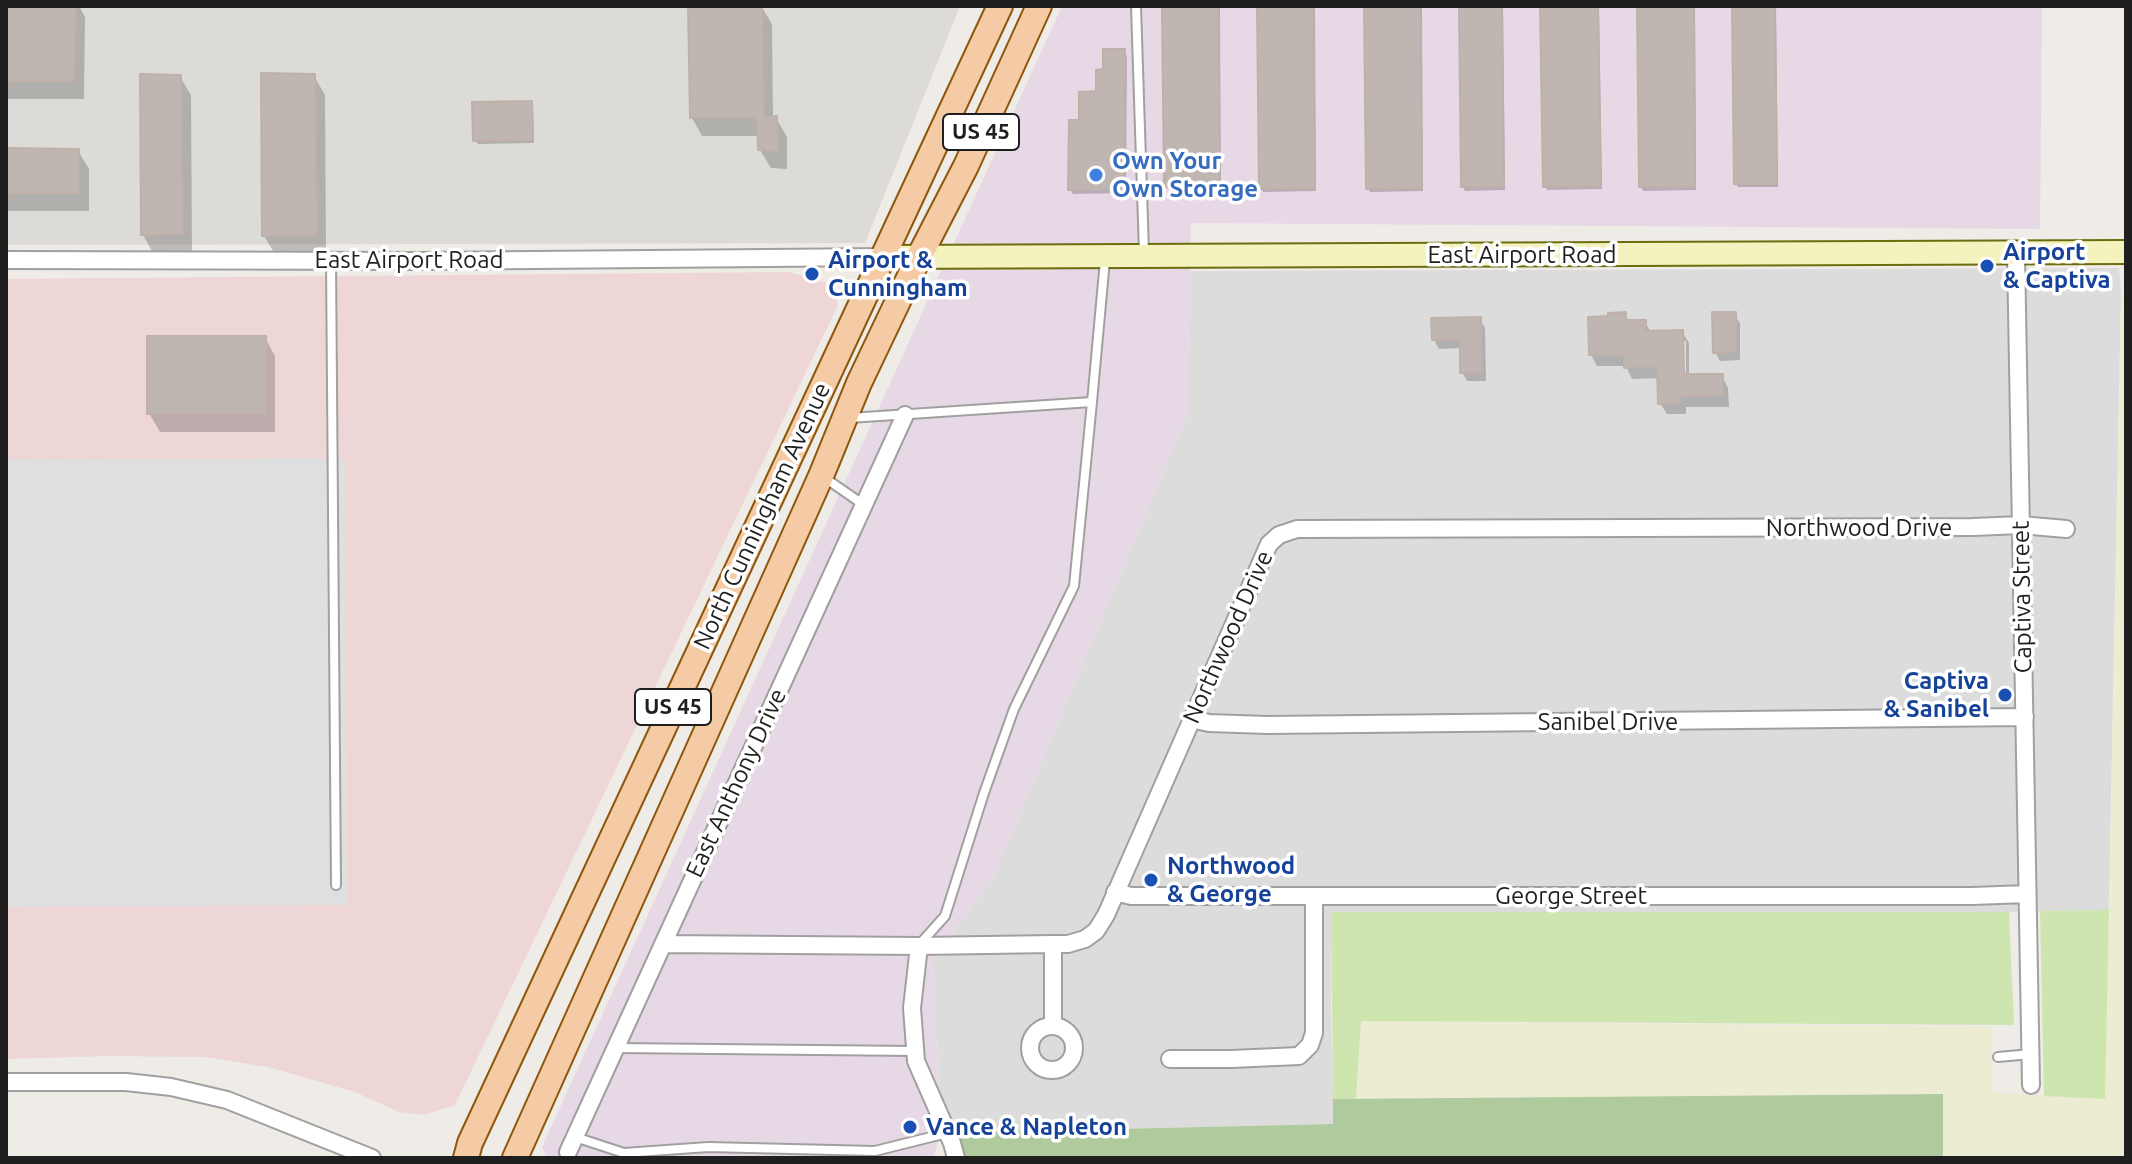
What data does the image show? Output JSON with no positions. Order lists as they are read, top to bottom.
{
  "streets": {
    "main road": ["US 45", "North Cunningham Avenue"],
    "street": [
      "East Airport Road",
      "Northwood Drive",
      "Captiva Street",
      "Sanibel Drive",
      "East Anthony Drive",
      "George Street"
    ]
  },
  "crossings": [
    ["East Airport Road", "North Cunningham Avenue"],
    ["East Airport Road", "Captiva Street"],
    ["Northwood Drive", "Captiva Street"],
    ["Northwood Drive", "Sanibel Drive"],
    ["Northwood Drive", "East Anthony Drive"],
    ["Northwood Drive", "George Street"],
    ["Captiva Street", "Sanibel Drive"],
    ["Captiva Street", "George Street"]
  ],
  "places": [
    "Own Your Own Storage",
    "Airport & Captiva",
    "Airport & Cunningham",
    "Captiva & Sanibel",
    "Northwood & George",
    "Vance & Napleton"
  ]
}
